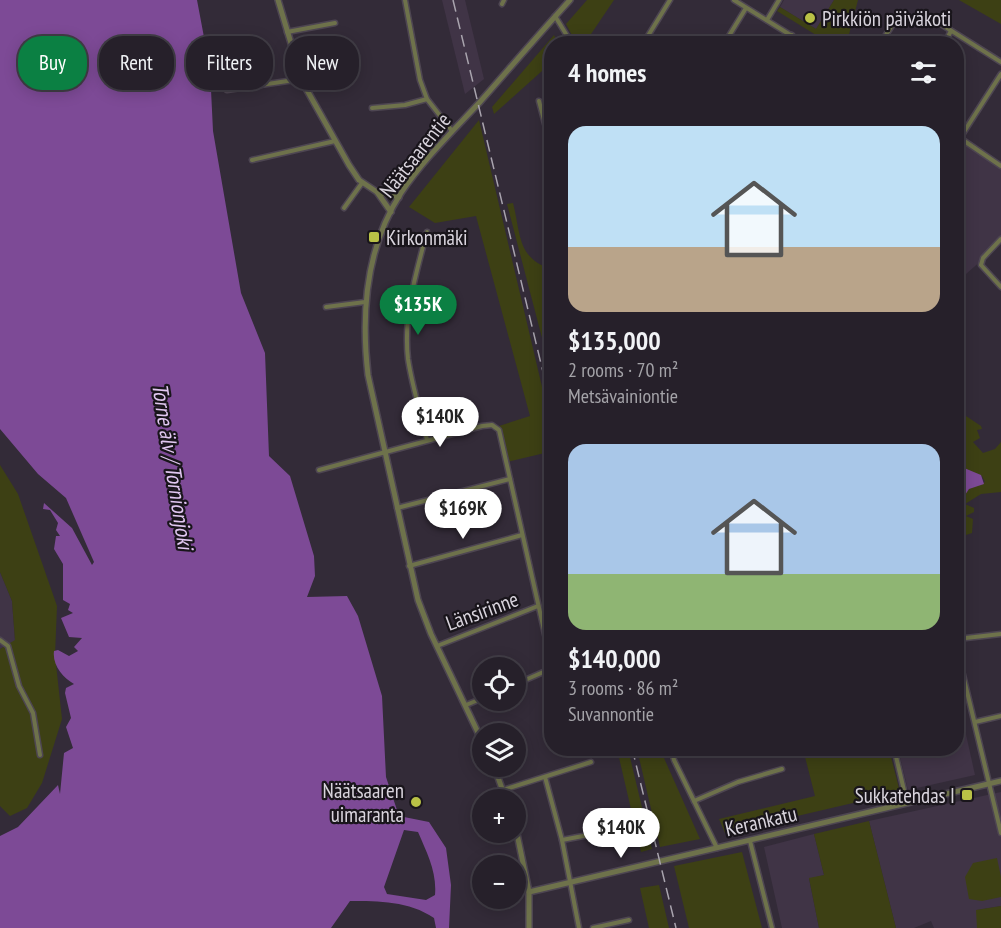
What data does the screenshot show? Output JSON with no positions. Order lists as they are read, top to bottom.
{
  "streets": {
    "street": ["Näätsaarentie", "Länsirinne", "Kerankatu"]
  },
  "crossings": [
    ["Näätsaarentie", "Länsirinne"]
  ],
  "water": ["Torne älv / Tornionjoki"],
  "places": {
    "other": ["Pirkkiön päiväkoti", "Näätsaaren uimaranta"],
    "transit": ["Kirkonmäki", "Sukkatehdas I"]
  },
  "page": {
    "chip": [
      "Buy",
      "Rent",
      "Filters",
      "New"
    ],
    "heading": "4 homes",
    "list": [
      {
        "name": "$135,000",
        "note": "2 rooms · 70 m² · Metsävainiontie"
      },
      {
        "name": "$140,000",
        "note": "3 rooms · 86 m² · Suvannontie"
      }
    ],
    "price": [
      "$135K",
      "$140K",
      "$169K",
      "$140K"
    ],
    "map_buttons": ["+", "−"]
  }
}
